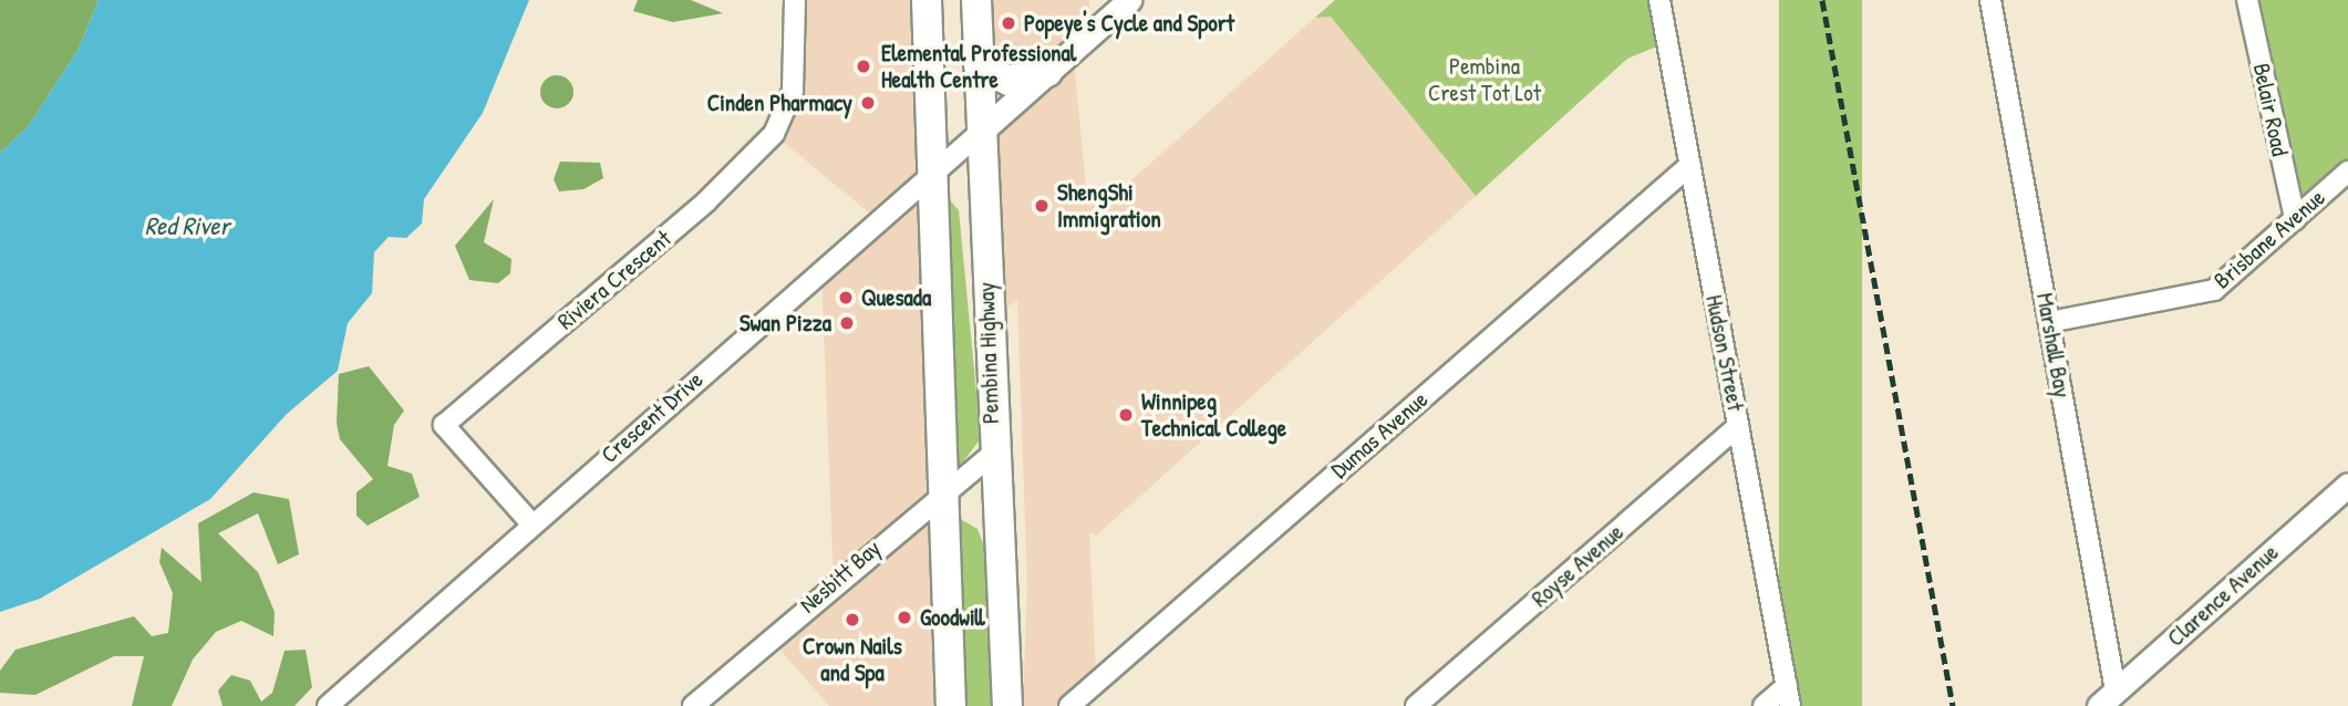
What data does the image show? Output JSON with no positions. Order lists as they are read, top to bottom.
{
  "streets": {
    "main road": ["Pembina Highway"],
    "street": [
      "Belair Road",
      "Brisbane Avenue",
      "Riviera Crescent",
      "Marshall Bay",
      "Hudson Street",
      "Crescent Drive",
      "Dumas Avenue",
      "Royse Avenue",
      "Nesbitt Bay",
      "Clarence Avenue"
    ]
  },
  "crossings": [
    ["Belair Road", "Brisbane Avenue"],
    ["Brisbane Avenue", "Marshall Bay"],
    ["Riviera Crescent", "Crescent Drive"],
    ["Marshall Bay", "Clarence Avenue"],
    ["Pembina Highway", "Crescent Drive"],
    ["Pembina Highway", "Nesbitt Bay"],
    ["Hudson Street", "Dumas Avenue"],
    ["Hudson Street", "Royse Avenue"]
  ],
  "water": ["Red River"],
  "parks": ["Pembina Crest Tot Lot"],
  "places": [
    "Popeye's Cycle and Sport",
    "Elemental Professional Health Centre",
    "Cinden Pharmacy",
    "ShengShi Immigration",
    "Quesada",
    "Swan Pizza",
    "Winnipeg Technical College",
    "Goodwill",
    "Crown Nails and Spa"
  ]
}
